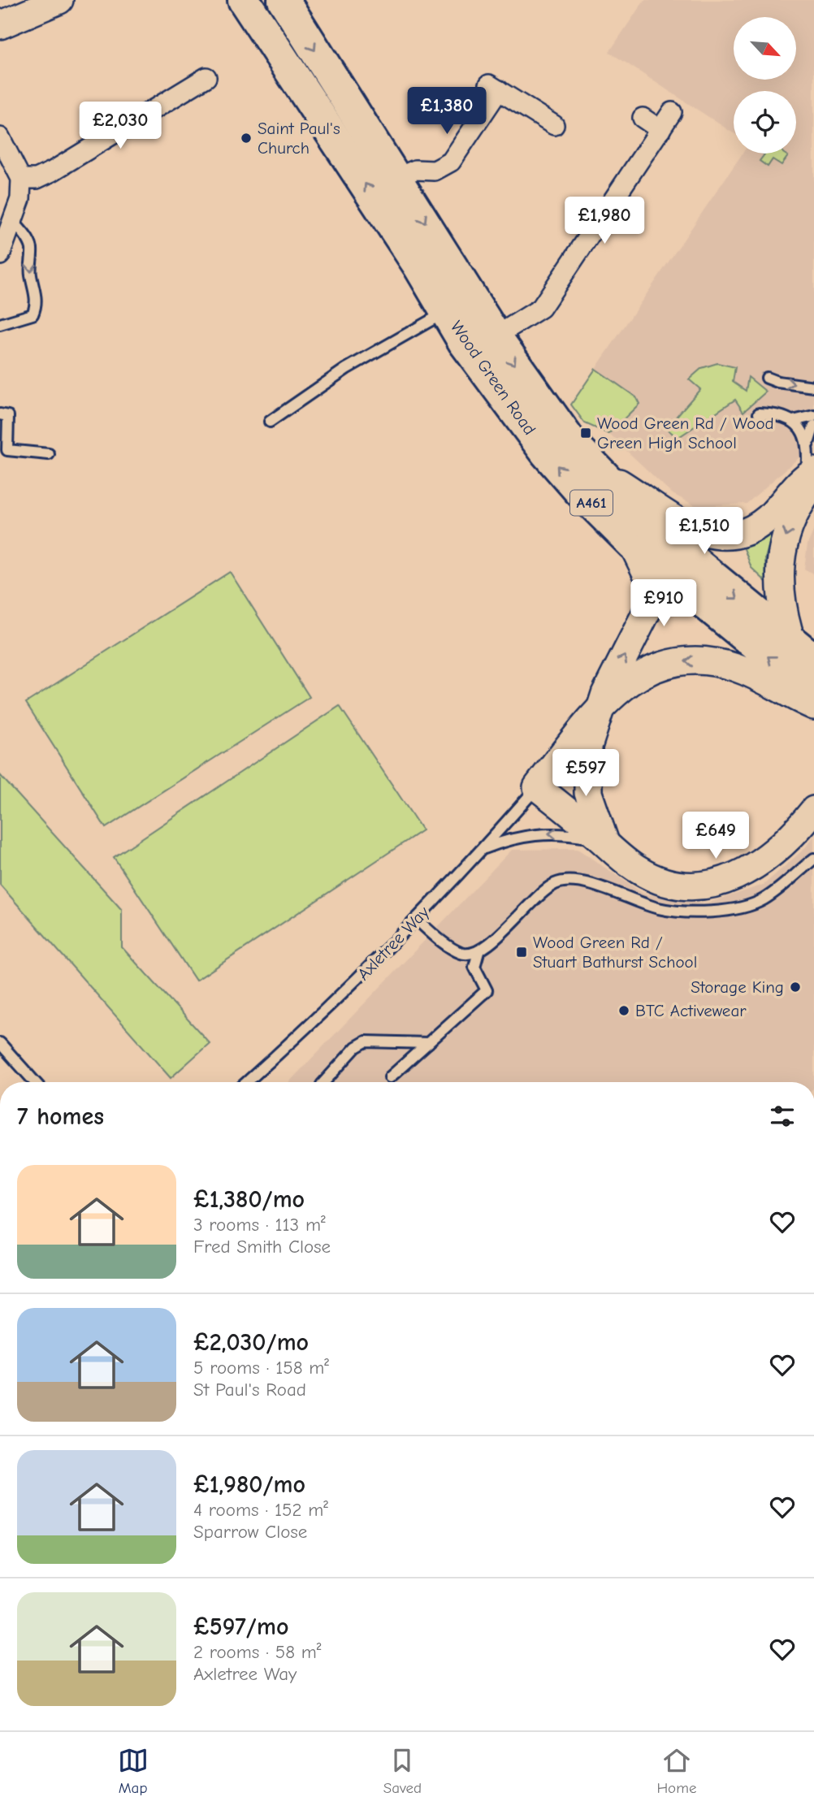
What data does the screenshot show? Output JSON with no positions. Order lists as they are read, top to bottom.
{
  "streets": {
    "highway": ["Wood Green Road", "A461"],
    "street": ["Axletree Way"]
  },
  "crossings": [
    ["Wood Green Road", "Axletree Way"]
  ],
  "places": {
    "other": ["Saint Paul's Church", "Storage King", "BTC Activewear"],
    "transit": ["Wood Green Rd / Wood Green High School", "Wood Green Rd / Stuart Bathurst School"]
  },
  "north": "bottom right",
  "page": {
    "price": [
      "£1,380",
      "£2,030",
      "£1,980",
      "£1,510",
      "£910",
      "£597",
      "£649"
    ],
    "heading": "7 homes",
    "list": [
      {
        "name": "£1,380/mo",
        "note": "3 rooms · 113 m² · Fred Smith Close"
      },
      {
        "name": "£2,030/mo",
        "note": "5 rooms · 158 m² · St Paul's Road"
      },
      {
        "name": "£1,980/mo",
        "note": "4 rooms · 152 m² · Sparrow Close"
      },
      {
        "name": "£597/mo",
        "note": "2 rooms · 58 m² · Axletree Way"
      }
    ],
    "tabs": ["Map", "Saved", "Home"]
  }
}
